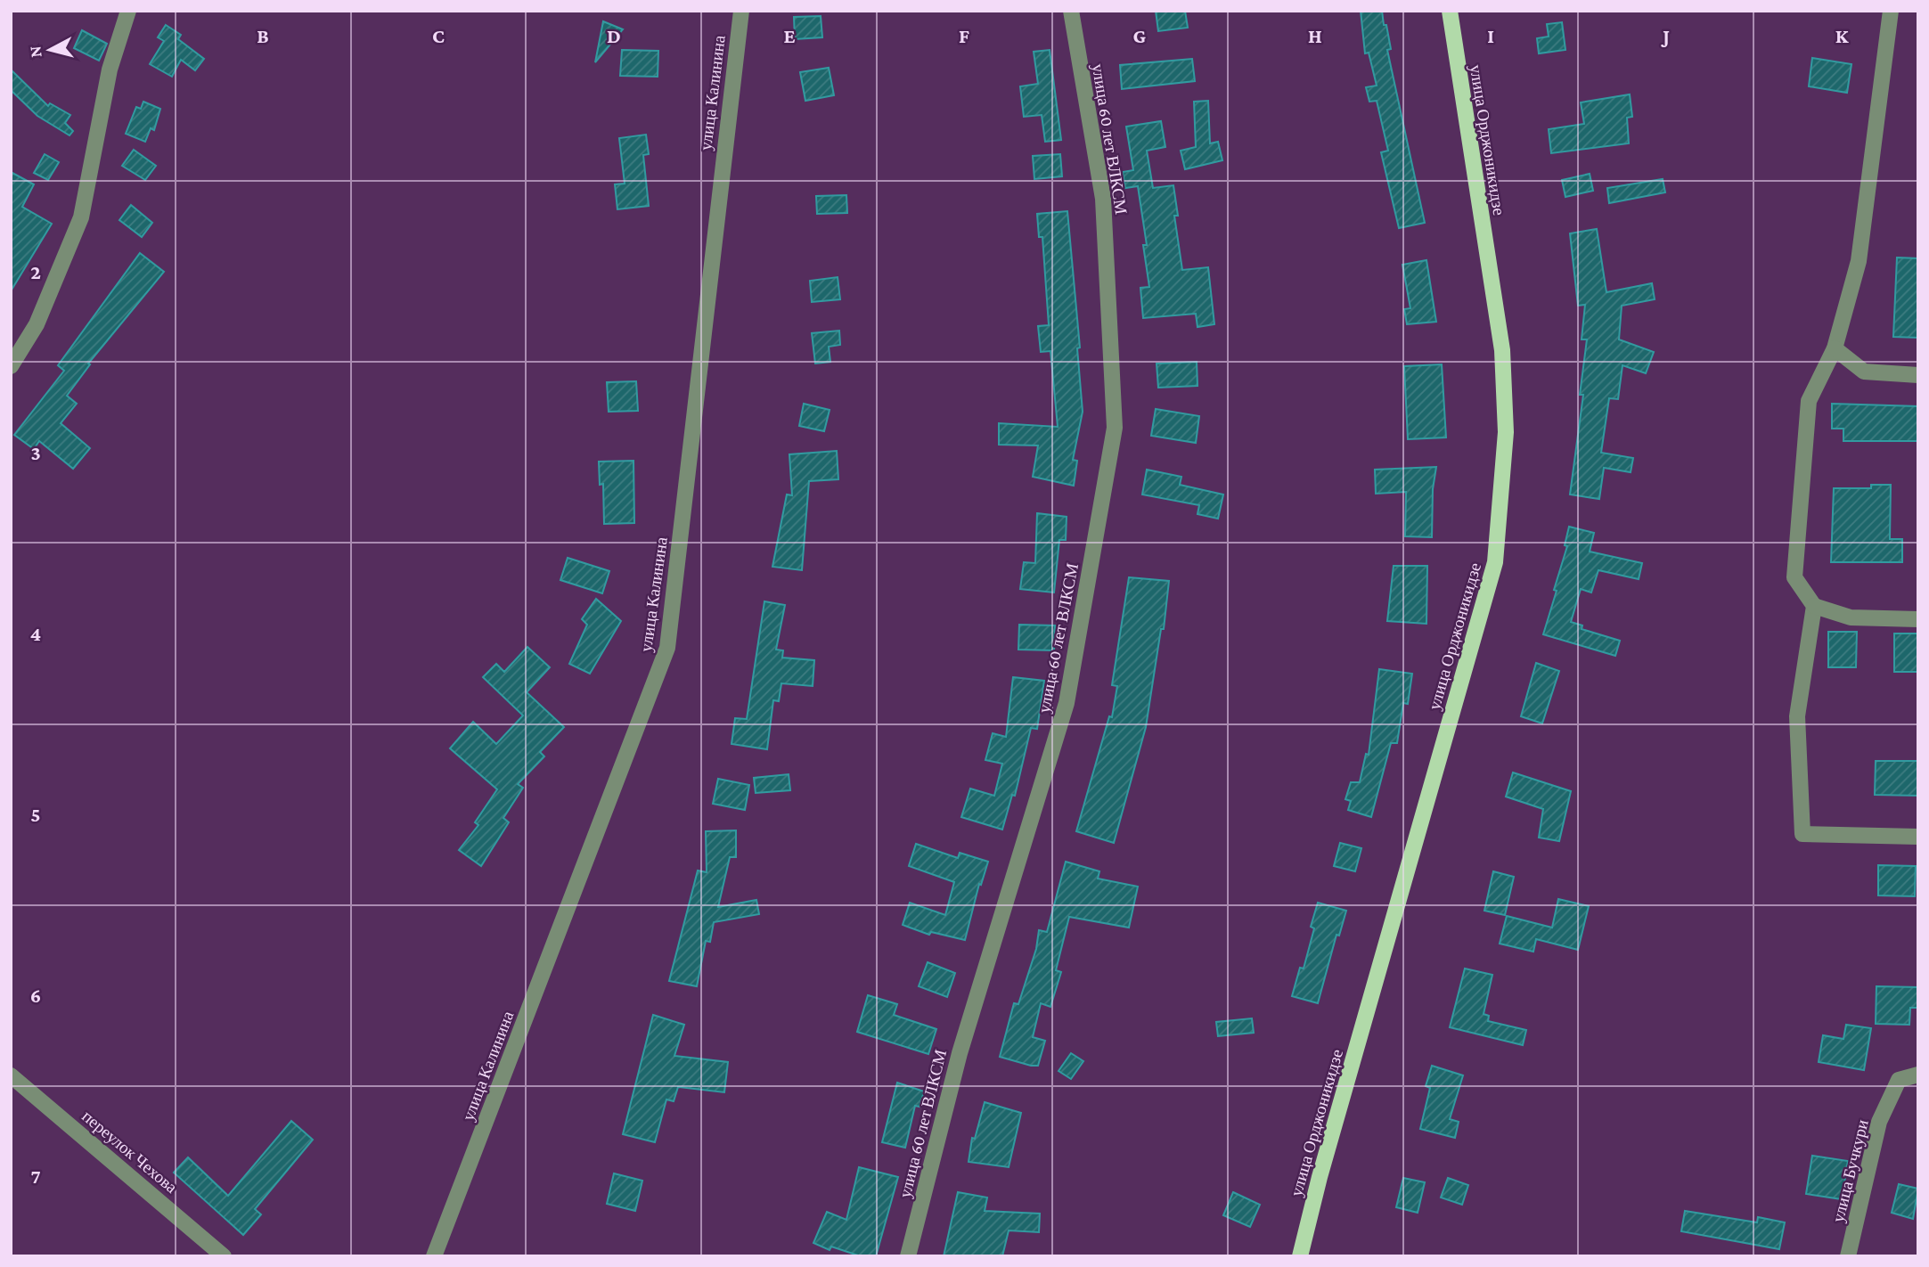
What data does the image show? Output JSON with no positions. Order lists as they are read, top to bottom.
{
  "streets": {
    "main road": ["улица Орджоникидзе"],
    "street": [
      "улица Калинина",
      "улица 60 лет ВЛКСМ",
      "переулок Чехова",
      "улица Бучкури"
    ]
  },
  "north": "left",
  "grid": {
    "columns": [
      "B",
      "C",
      "D",
      "E",
      "F",
      "G",
      "H",
      "I",
      "J",
      "K"
    ],
    "rows": [
      "2",
      "3",
      "4",
      "5",
      "6",
      "7"
    ]
  }
}
